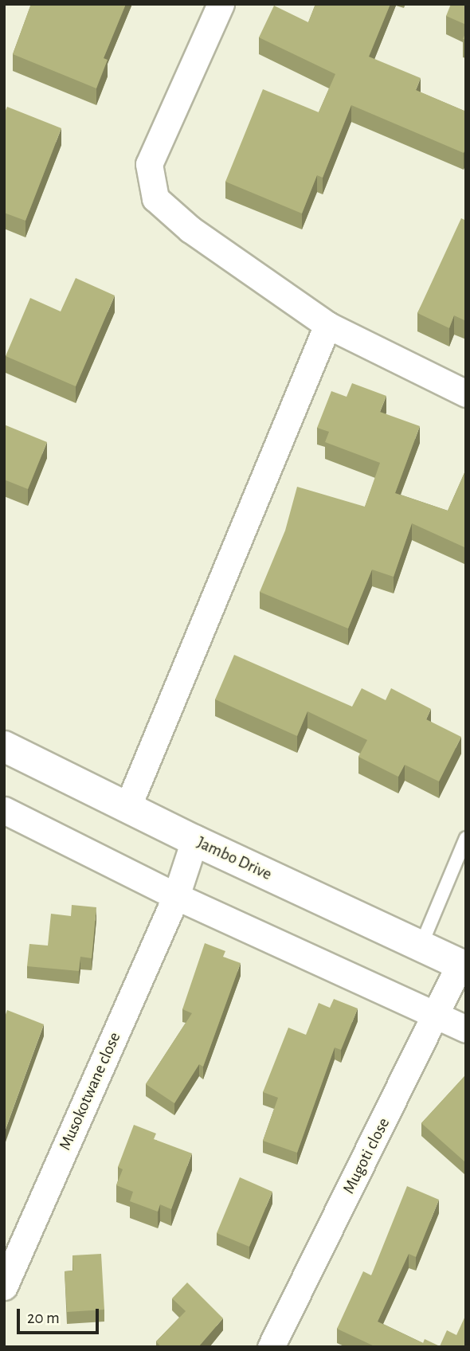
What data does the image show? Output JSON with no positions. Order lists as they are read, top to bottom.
{
  "streets": {
    "street": ["Jambo Drive", "Musokotwane close", "Mugoti close"]
  },
  "crossings": [
    ["Jambo Drive", "Musokotwane close"],
    ["Jambo Drive", "Mugoti close"]
  ],
  "scale_bar": "20 m"
}
